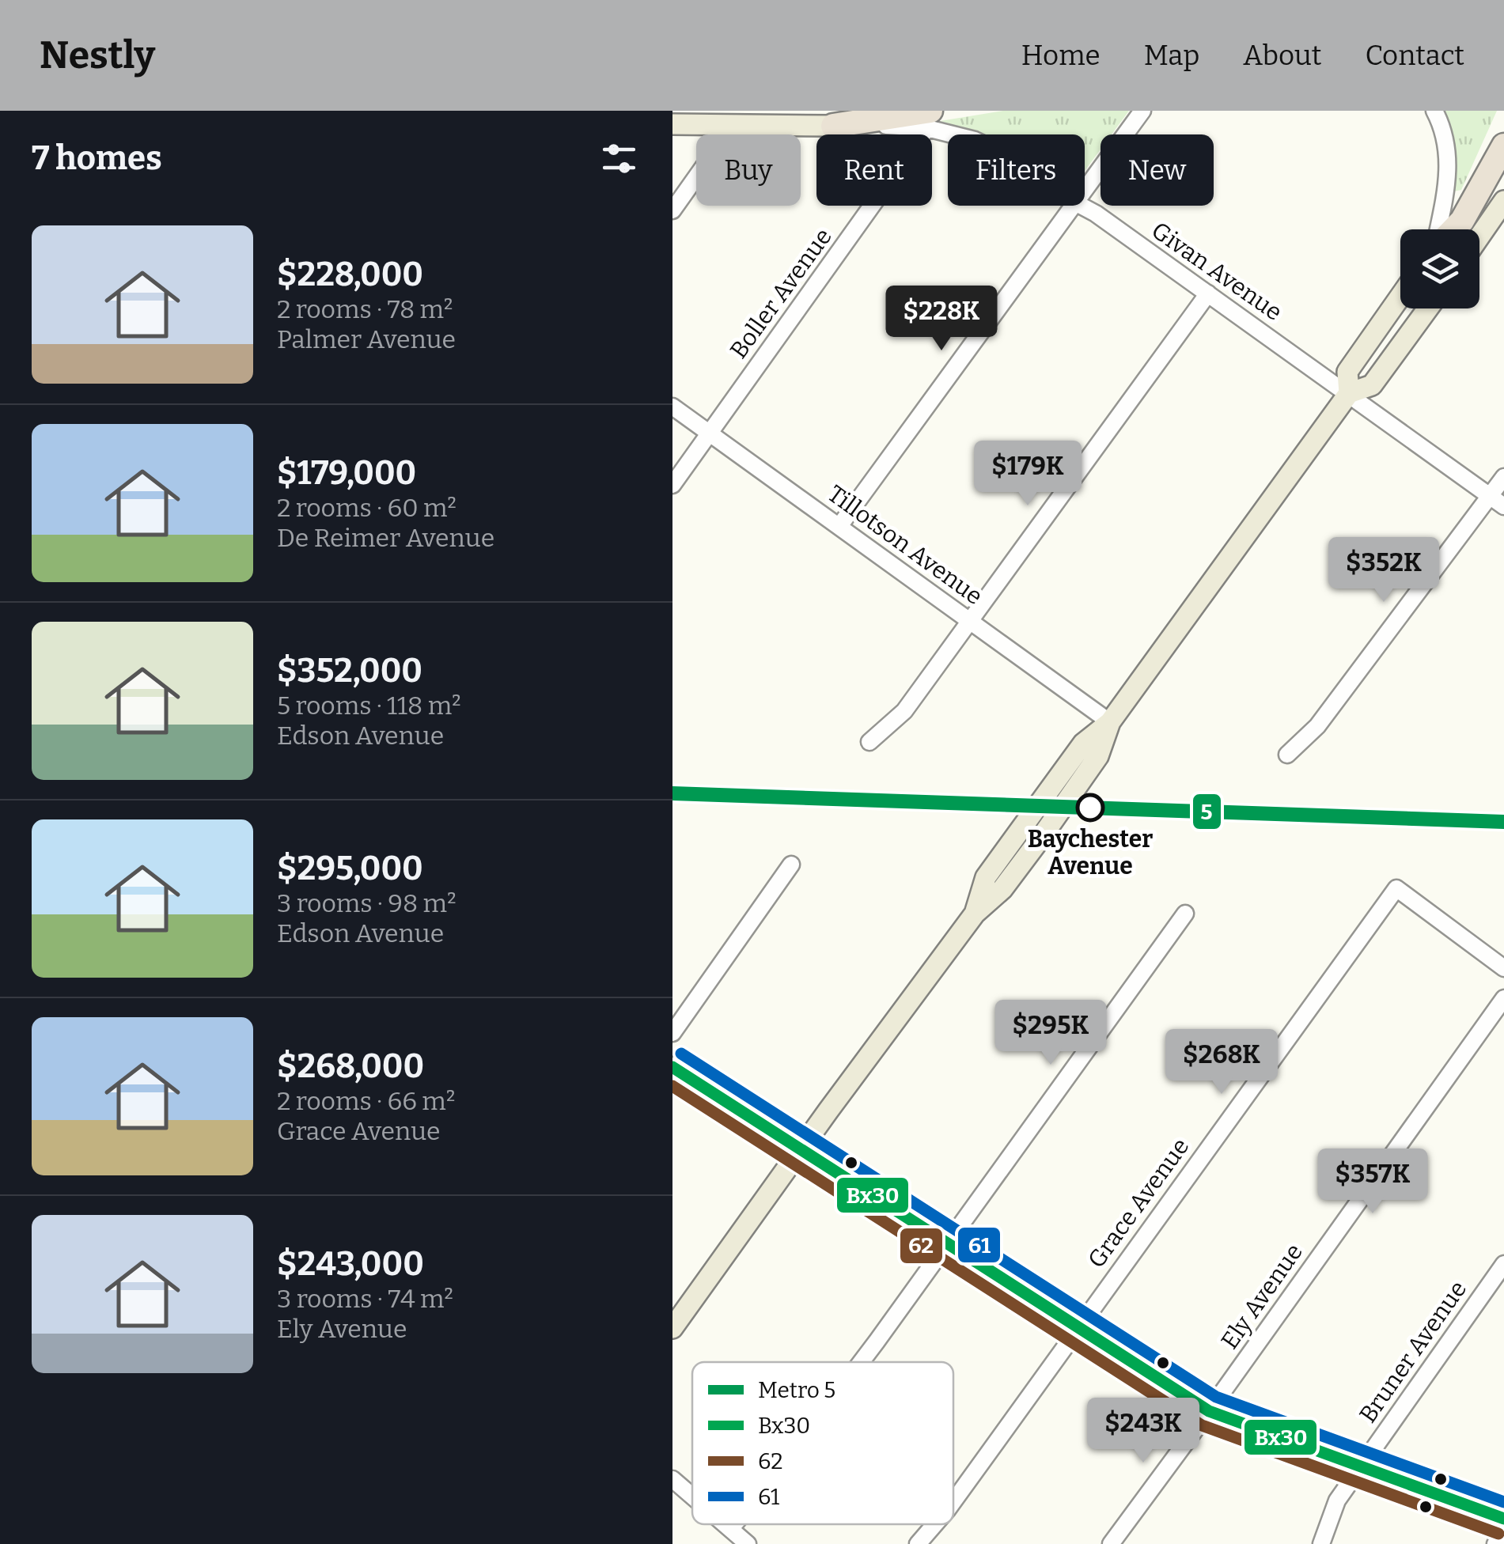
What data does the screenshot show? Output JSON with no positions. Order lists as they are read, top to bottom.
{
  "streets": {
    "street": [
      "Givan Avenue",
      "Boller Avenue",
      "Tillotson Avenue",
      "Grace Avenue",
      "Ely Avenue",
      "Bruner Avenue"
    ]
  },
  "crossings": [
    ["Givan Avenue", "Boller Avenue"],
    ["Boller Avenue", "Tillotson Avenue"]
  ],
  "places": ["Baychester Avenue"],
  "lines": [
    "metro line 5",
    "transit line 61",
    "transit line Bx30",
    "transit line 62"
  ],
  "legend": [
    "Metro 5",
    "Bx30",
    "62",
    "61"
  ],
  "page": {
    "header": "Nestly",
    "nav": [
      "Home",
      "Map",
      "About",
      "Contact"
    ],
    "heading": "7 homes",
    "chip": [
      "Buy",
      "Rent",
      "Filters",
      "New"
    ],
    "list": [
      {
        "name": "$228,000",
        "note": "2 rooms · 78 m² · Palmer Avenue"
      },
      {
        "name": "$179,000",
        "note": "2 rooms · 60 m² · De Reimer Avenue"
      },
      {
        "name": "$352,000",
        "note": "5 rooms · 118 m² · Edson Avenue"
      },
      {
        "name": "$295,000",
        "note": "3 rooms · 98 m² · Edson Avenue"
      },
      {
        "name": "$268,000",
        "note": "2 rooms · 66 m² · Grace Avenue"
      },
      {
        "name": "$243,000",
        "note": "3 rooms · 74 m² · Ely Avenue"
      }
    ],
    "price": [
      "$228K",
      "$179K",
      "$352K",
      "$295K",
      "$268K",
      "$357K",
      "$243K"
    ]
  }
}
